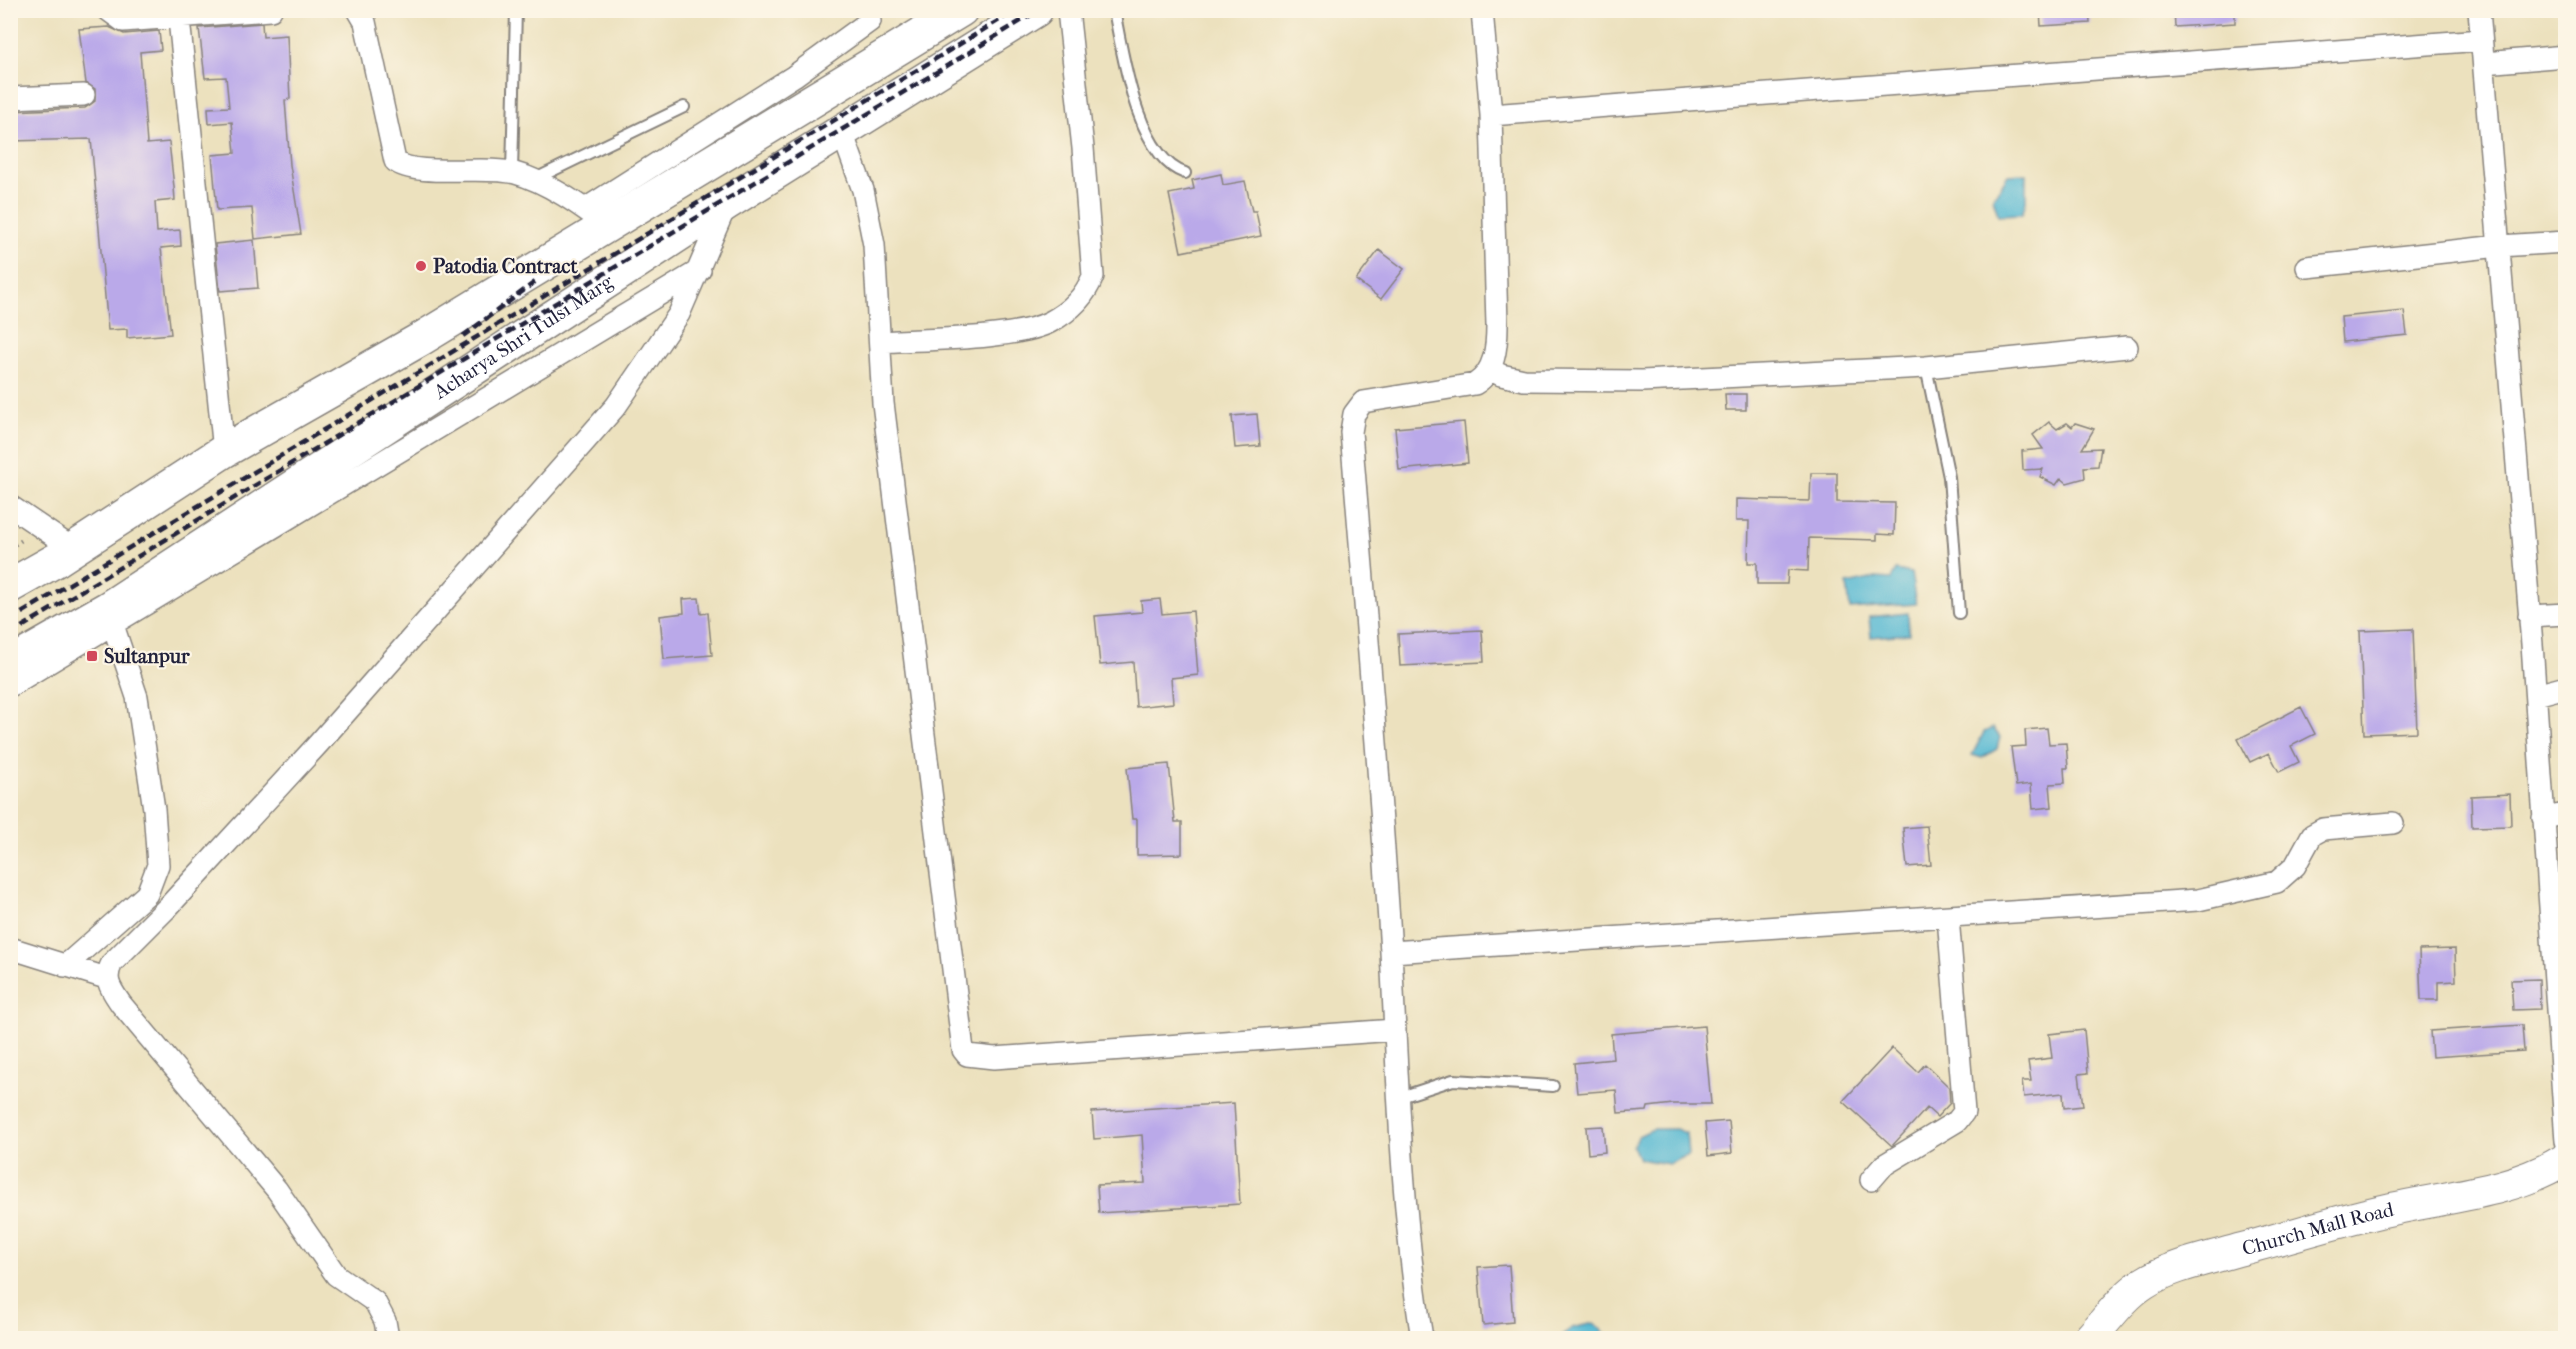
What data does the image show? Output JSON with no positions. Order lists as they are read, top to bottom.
{
  "streets": {
    "highway": ["Acharya Shri Tulsi Marg"],
    "street": ["Church Mall Road"]
  },
  "places": {
    "other": ["Patodia Contract"],
    "transit": ["Sultanpur"]
  }
}
